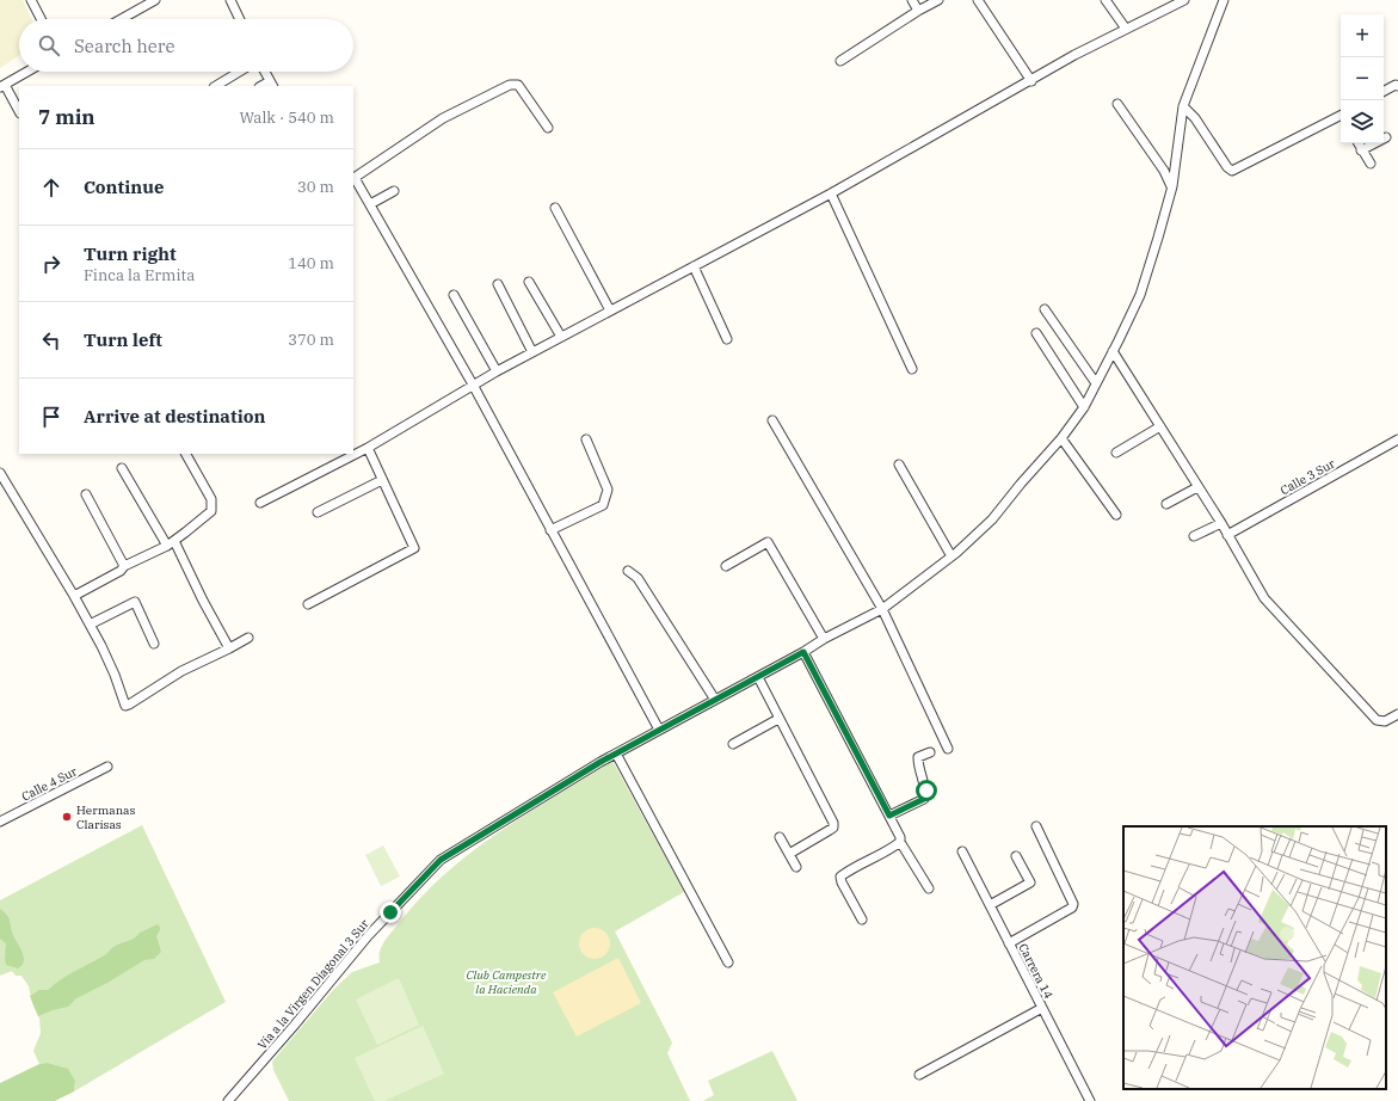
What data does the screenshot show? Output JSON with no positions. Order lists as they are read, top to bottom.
{
  "streets": {
    "street": [
      "Calle 3 Sur",
      "Calle 4 Sur",
      "Carrera 14",
      "Vía a la Virgen Diagonal 3 Sur"
    ]
  },
  "parks": ["Club Campestre la Hacienda"],
  "places": ["Hermanas Clarisas"],
  "page": {
    "map_buttons": ["+", "−"],
    "search": "Search here",
    "heading": ["7 min", "Walk · 540 m"],
    "list": [
      ["Continue", "30 m"],
      ["Turn right", "Finca la Ermita", "140 m"],
      ["Turn left", "370 m"],
      "Arrive at destination"
    ]
  }
}
